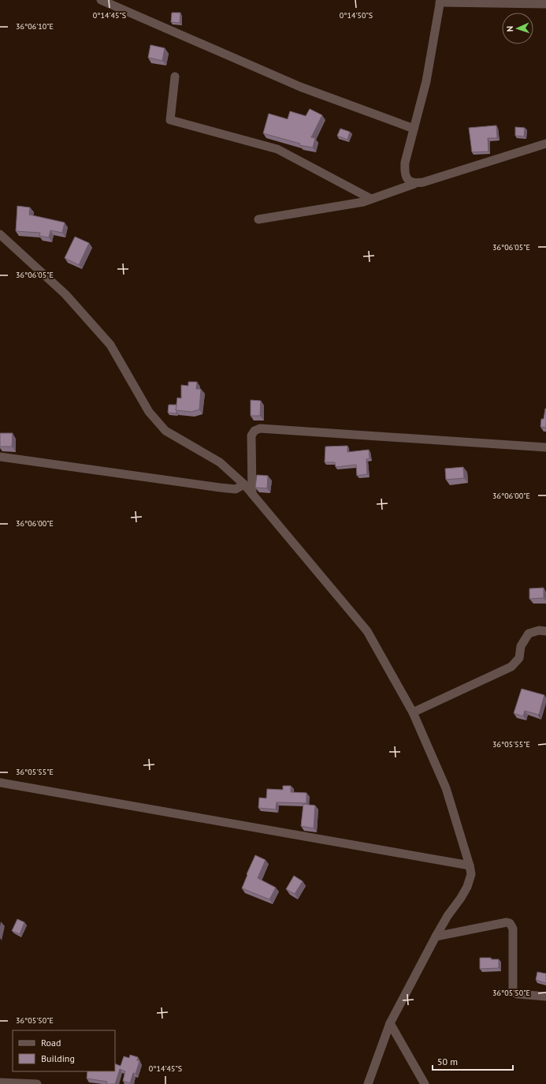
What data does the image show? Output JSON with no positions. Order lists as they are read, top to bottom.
{
  "legend": ["Road", "Building"],
  "scale_bar": "50 m",
  "north": "left",
  "coordinates": [
    "0°14'45\"S",
    "0°14'50\"S",
    "36°06'10\"E",
    "36°06'05\"E",
    "36°06'00\"E",
    "36°05'55\"E",
    "36°05'50\"E"
  ]
}
